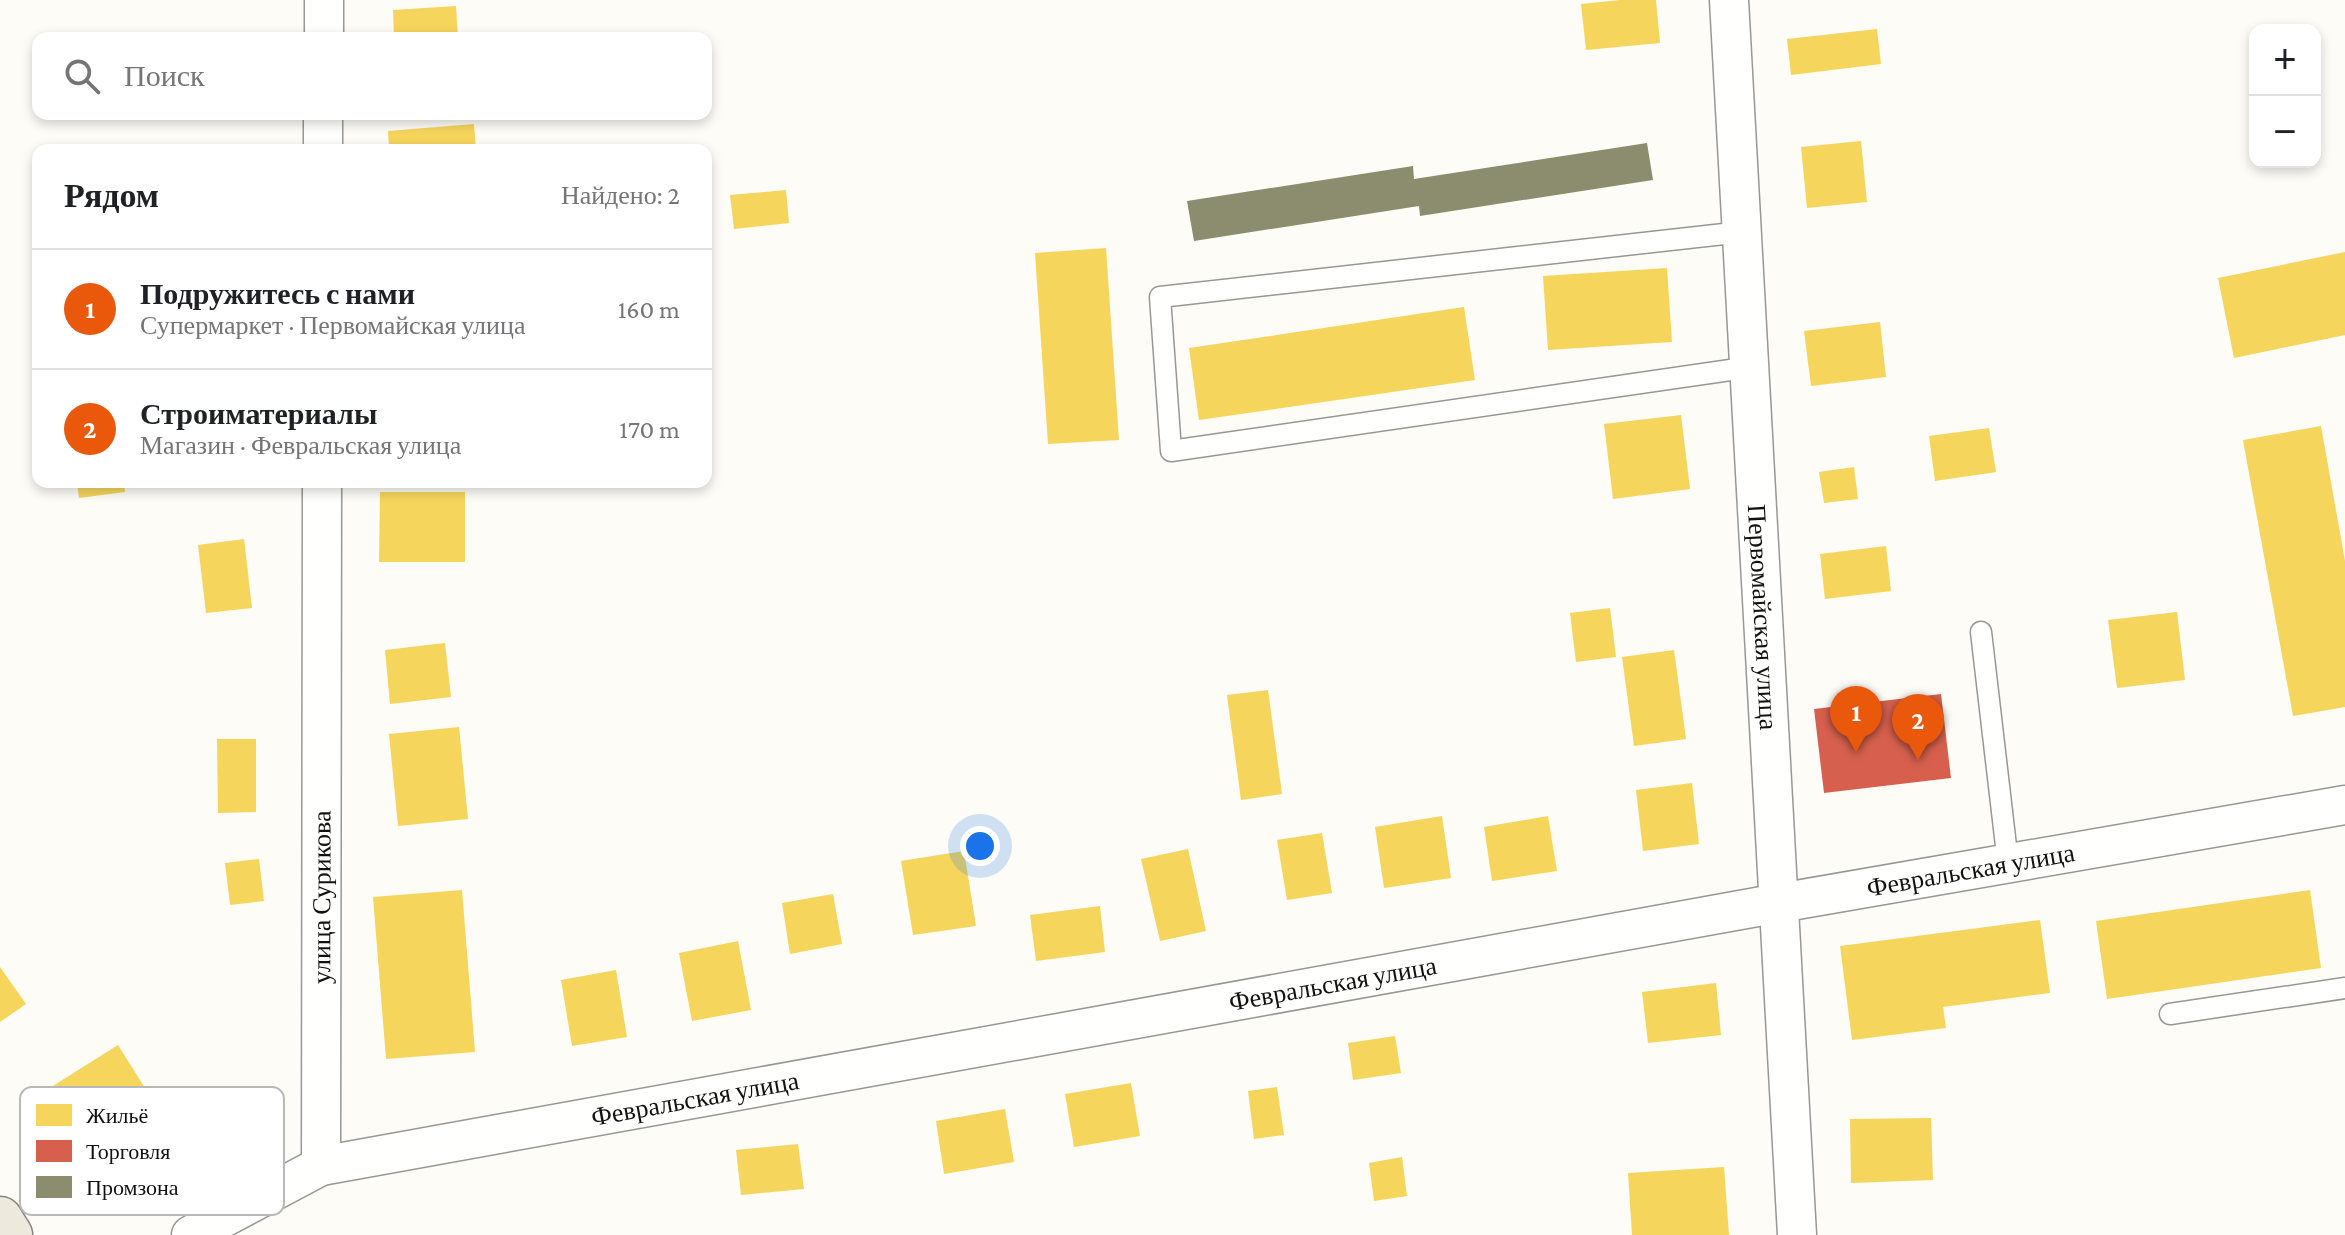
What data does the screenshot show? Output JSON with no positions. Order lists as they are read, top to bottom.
{
  "streets": {
    "street": ["Первомайская улица", "Февральская улица", "улица Сурикова"]
  },
  "crossings": [
    ["Первомайская улица", "Февральская улица"],
    ["Февральская улица", "улица Сурикова"]
  ],
  "legend": ["Жильё", "Торговля", "Промзона"],
  "page": {
    "map_buttons": ["+", "−"],
    "search": "Поиск",
    "heading": ["Рядом", "Найдено: 2"],
    "list": [
      {
        "mark": "1",
        "name": "Подружитесь с нами",
        "note": "Супермаркет · Первомайская улица",
        "value": "160 m"
      },
      {
        "mark": "2",
        "name": "Строиматериалы",
        "note": "Магазин · Февральская улица",
        "value": "170 m"
      }
    ],
    "pins": ["1", "2"]
  }
}
